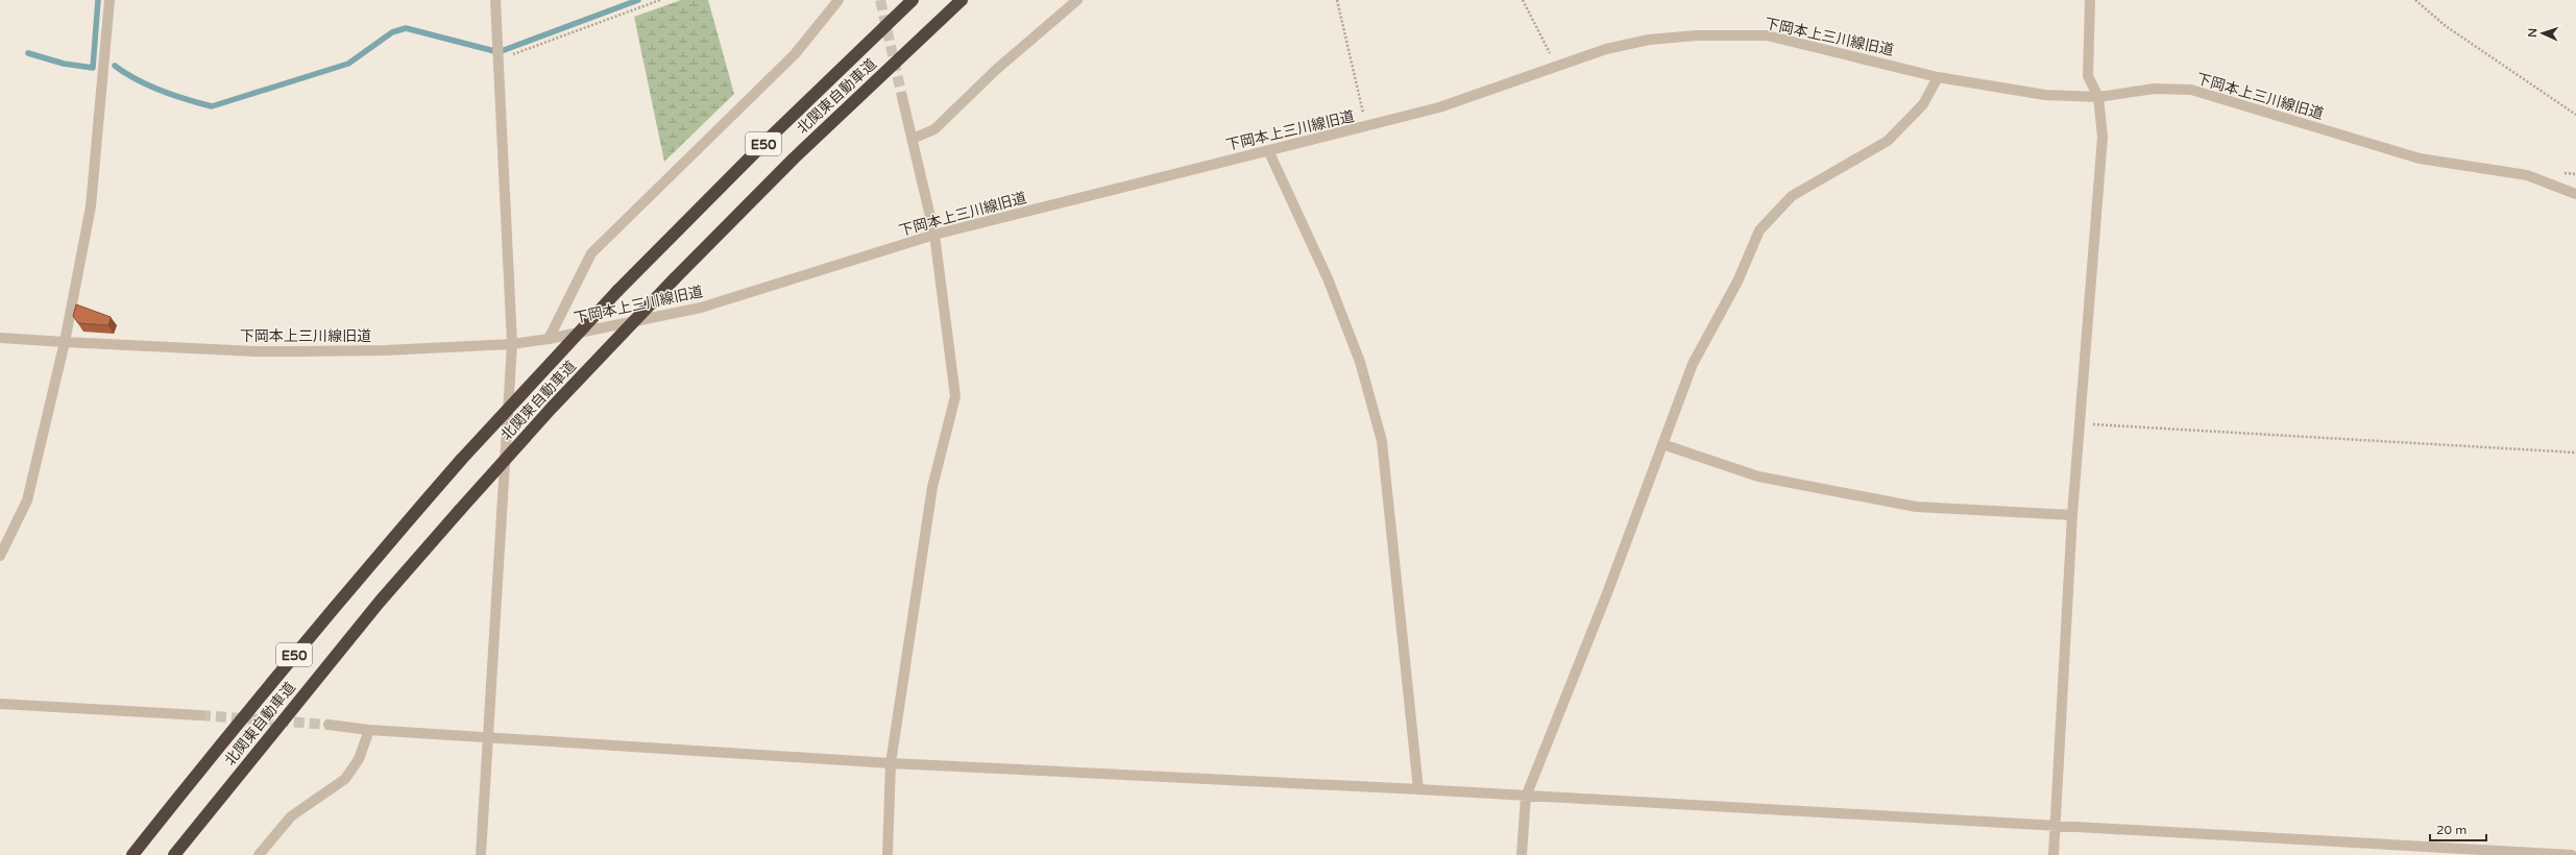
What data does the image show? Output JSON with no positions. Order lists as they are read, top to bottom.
{
  "streets": {
    "highway": ["北関東自動車道", "E50"],
    "street": ["下岡本上三川線旧道"]
  },
  "scale_bar": "20 m",
  "north": "left"
}
